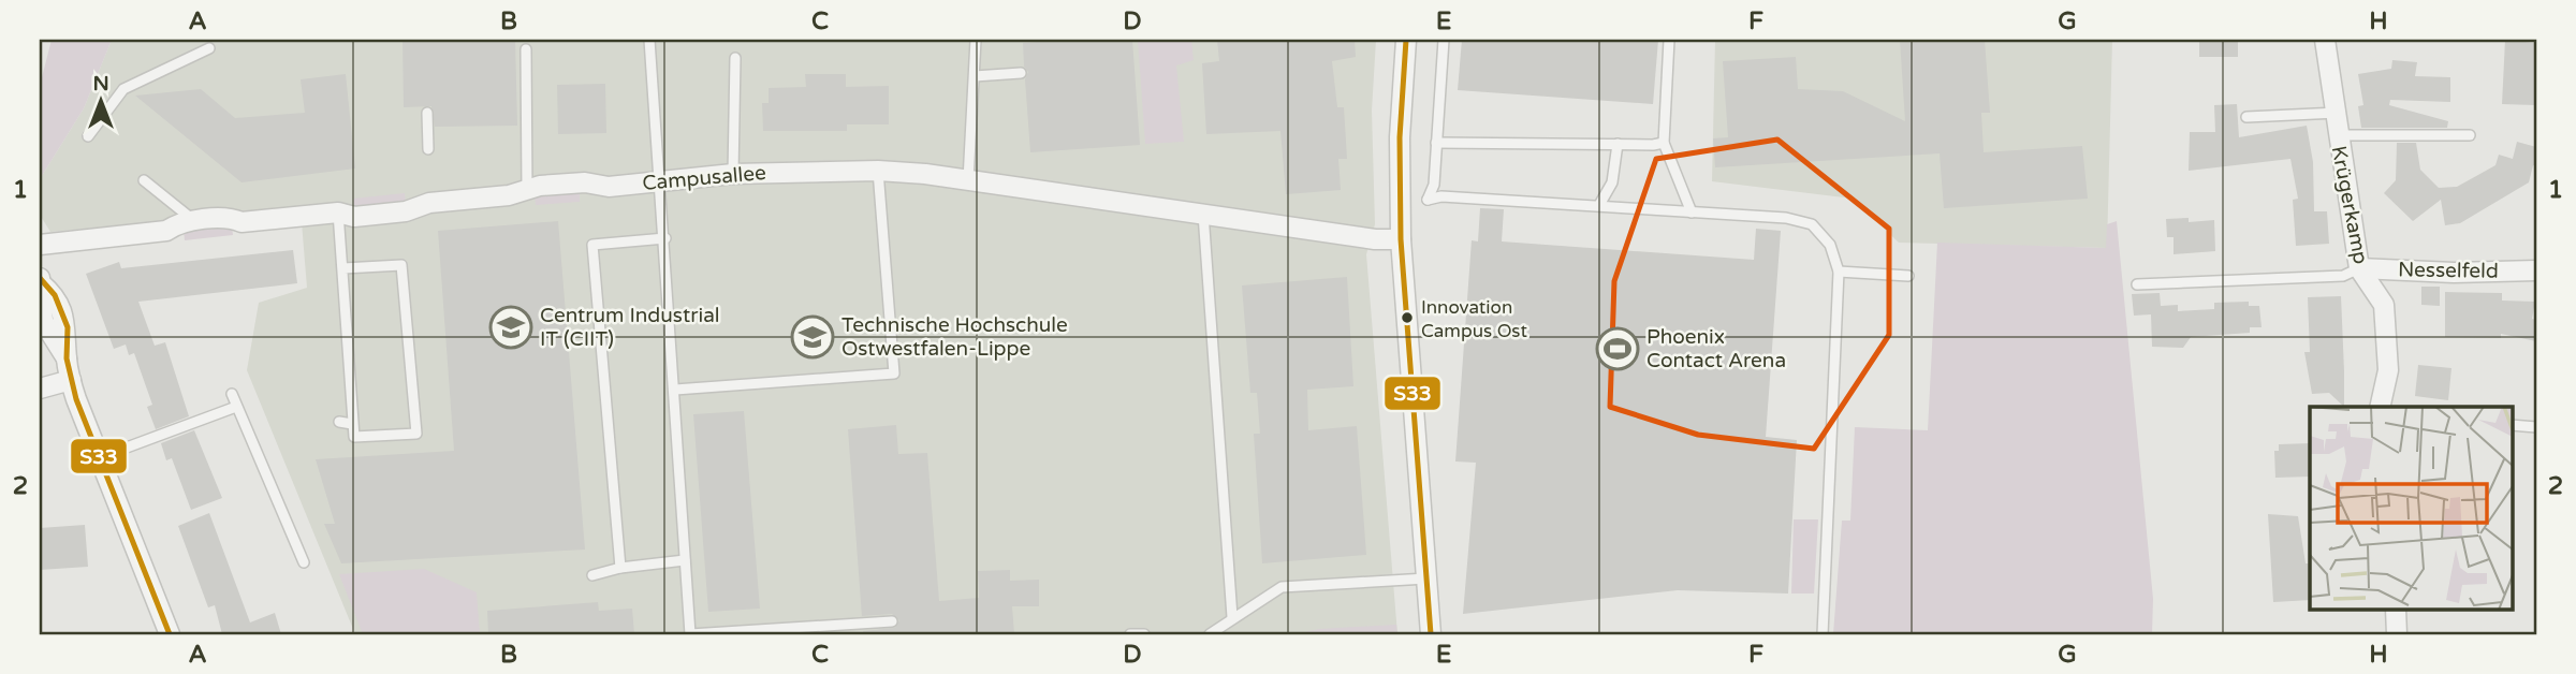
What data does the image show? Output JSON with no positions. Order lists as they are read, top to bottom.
{
  "streets": {
    "street": ["Campusallee", "Krügerkamp", "Nesselfeld"]
  },
  "crossings": [
    ["Krügerkamp", "Nesselfeld"]
  ],
  "places": {
    "other": ["Innovation Campus Ost"],
    "school or university": ["Centrum Industrial IT (CIIT)", "Technische Hochschule Ostwestfalen-Lippe"],
    "sports": ["Phoenix Contact Arena"]
  },
  "lines": ["transit line S33"],
  "north": "top",
  "grid": {
    "columns": [
      "A",
      "B",
      "C",
      "D",
      "E",
      "F",
      "G",
      "H"
    ],
    "rows": ["1", "2"]
  }
}
